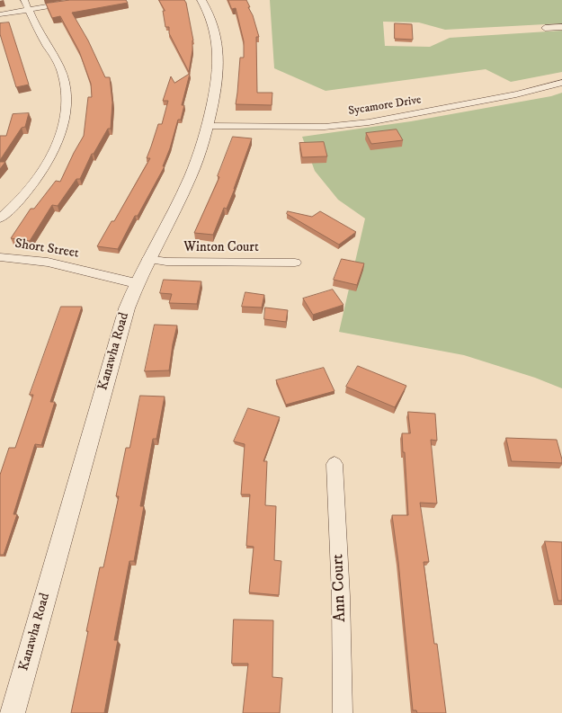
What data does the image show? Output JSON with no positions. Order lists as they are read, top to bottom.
{
  "streets": {
    "street": [
      "Sycamore Drive",
      "Winton Court",
      "Short Street",
      "Kanawha Road",
      "Ann Court"
    ]
  },
  "crossings": [
    ["Sycamore Drive", "Kanawha Road"],
    ["Winton Court", "Kanawha Road"],
    ["Short Street", "Kanawha Road"]
  ]
}
